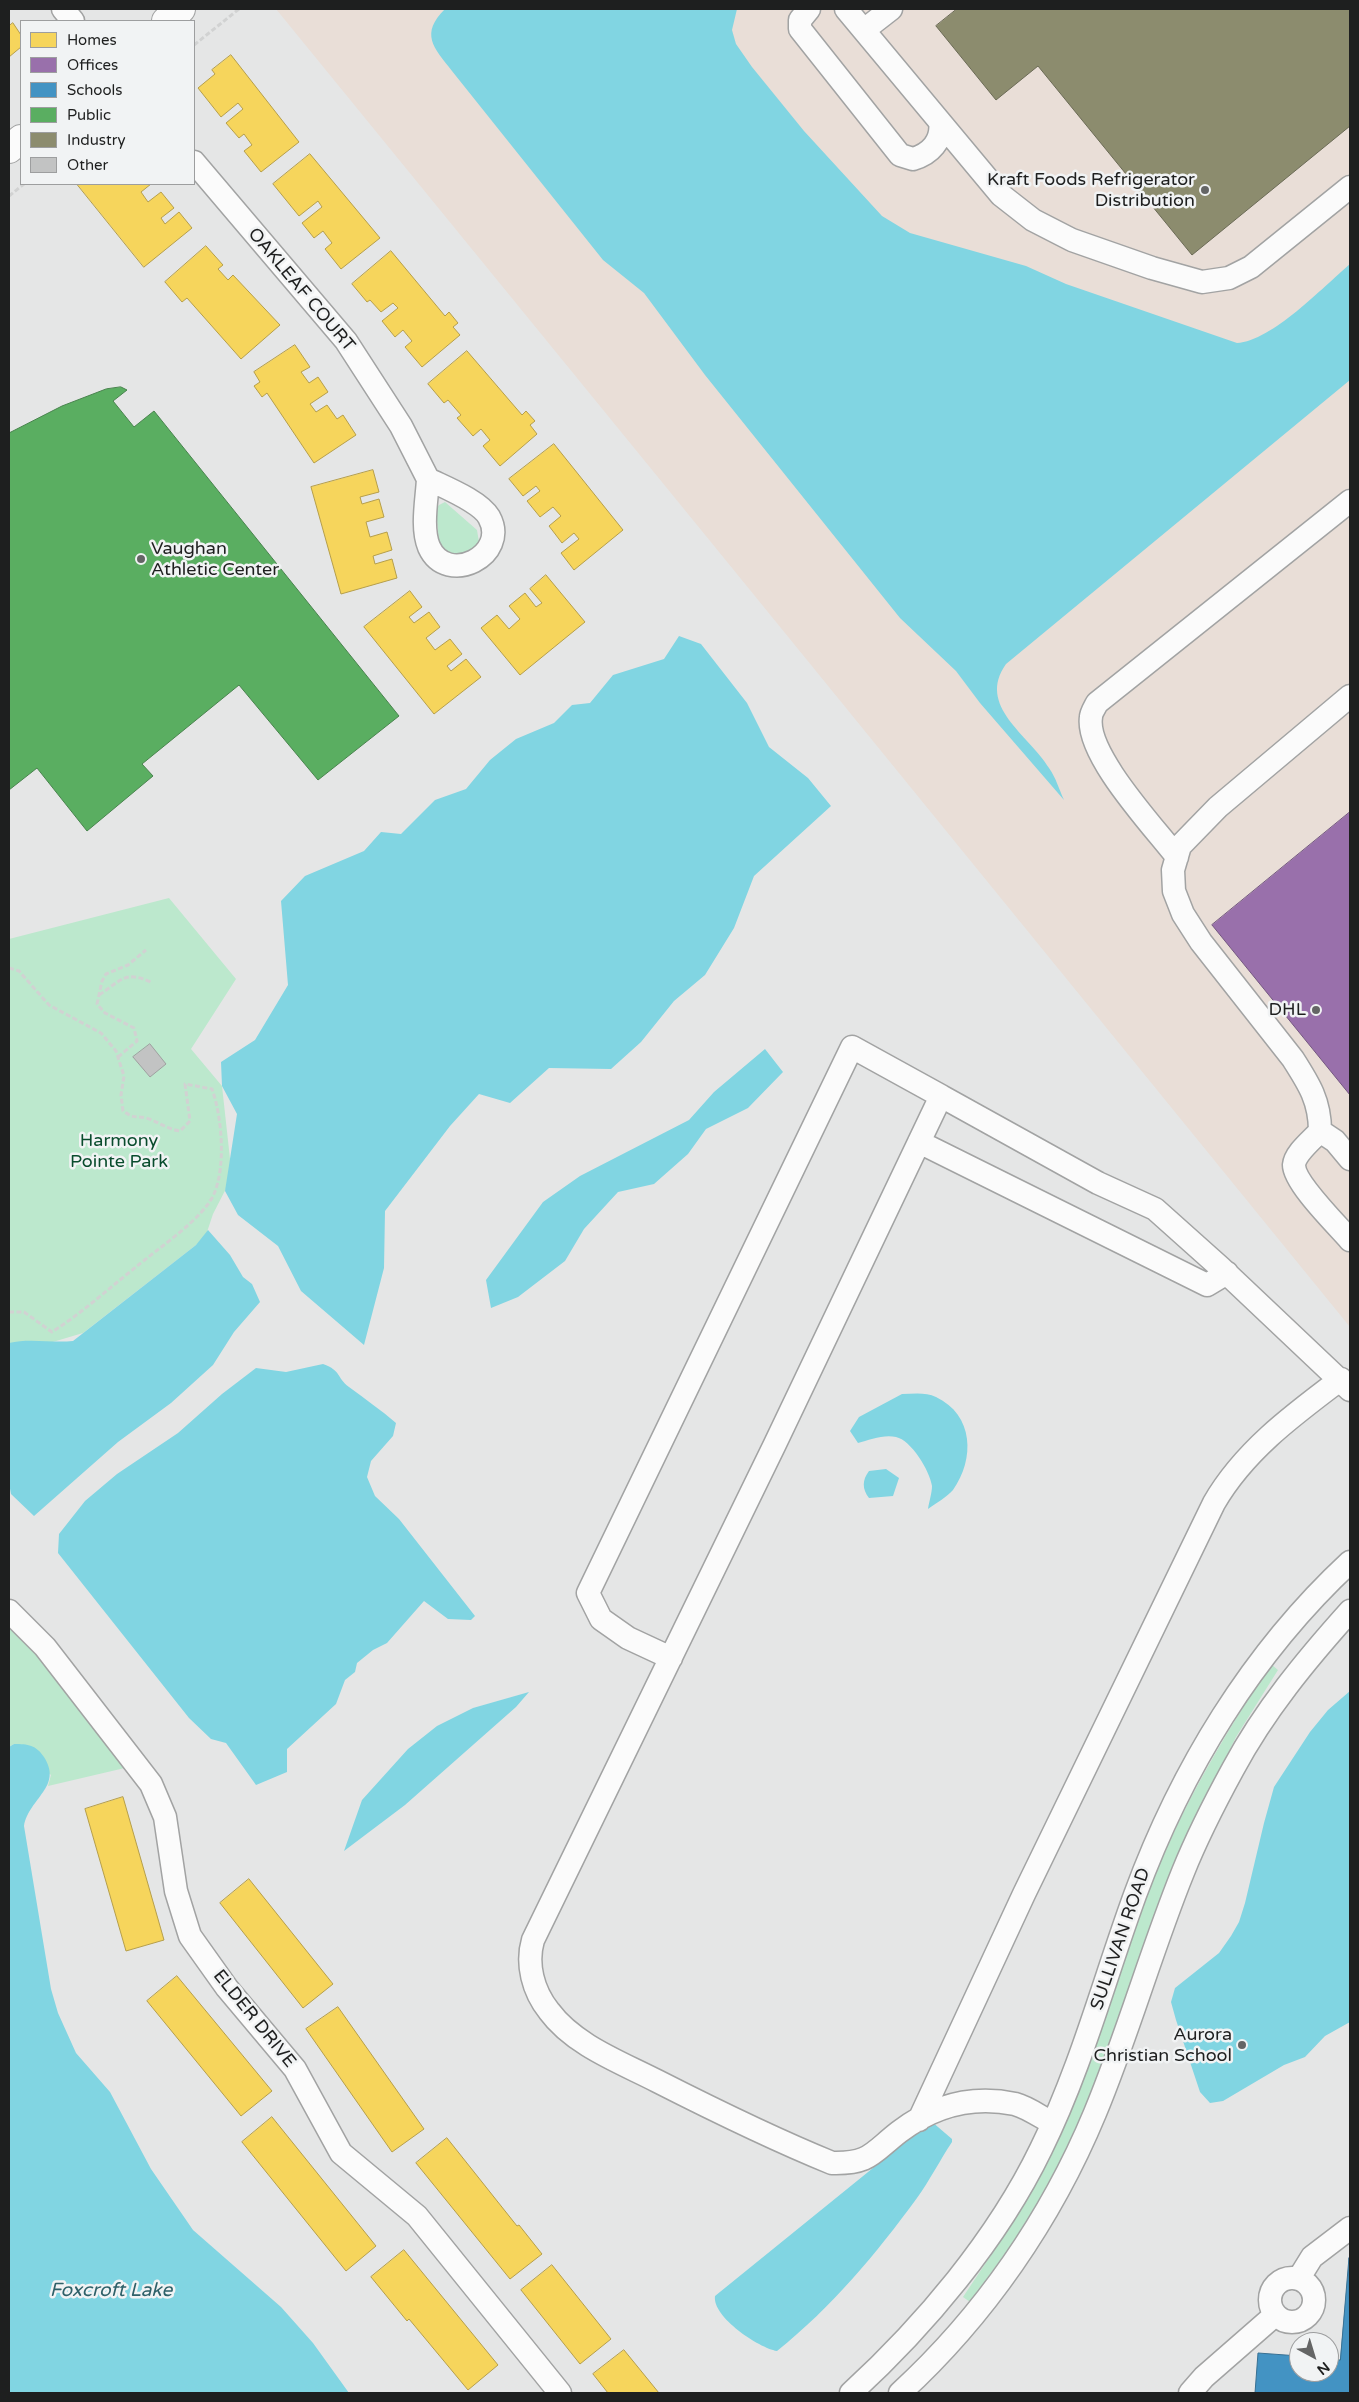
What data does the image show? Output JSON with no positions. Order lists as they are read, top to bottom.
{
  "streets": {
    "street": ["OAKLEAF COURT", "SULLIVAN ROAD", "ELDER DRIVE"]
  },
  "water": ["Foxcroft Lake"],
  "parks": ["Harmony Pointe Park"],
  "places": [
    "Kraft Foods Refrigerator Distribution",
    "Vaughan Athletic Center",
    "DHL",
    "Aurora Christian School"
  ],
  "legend": [
    "Homes",
    "Offices",
    "Schools",
    "Public",
    "Industry",
    "Other"
  ],
  "north": "bottom right"
}
